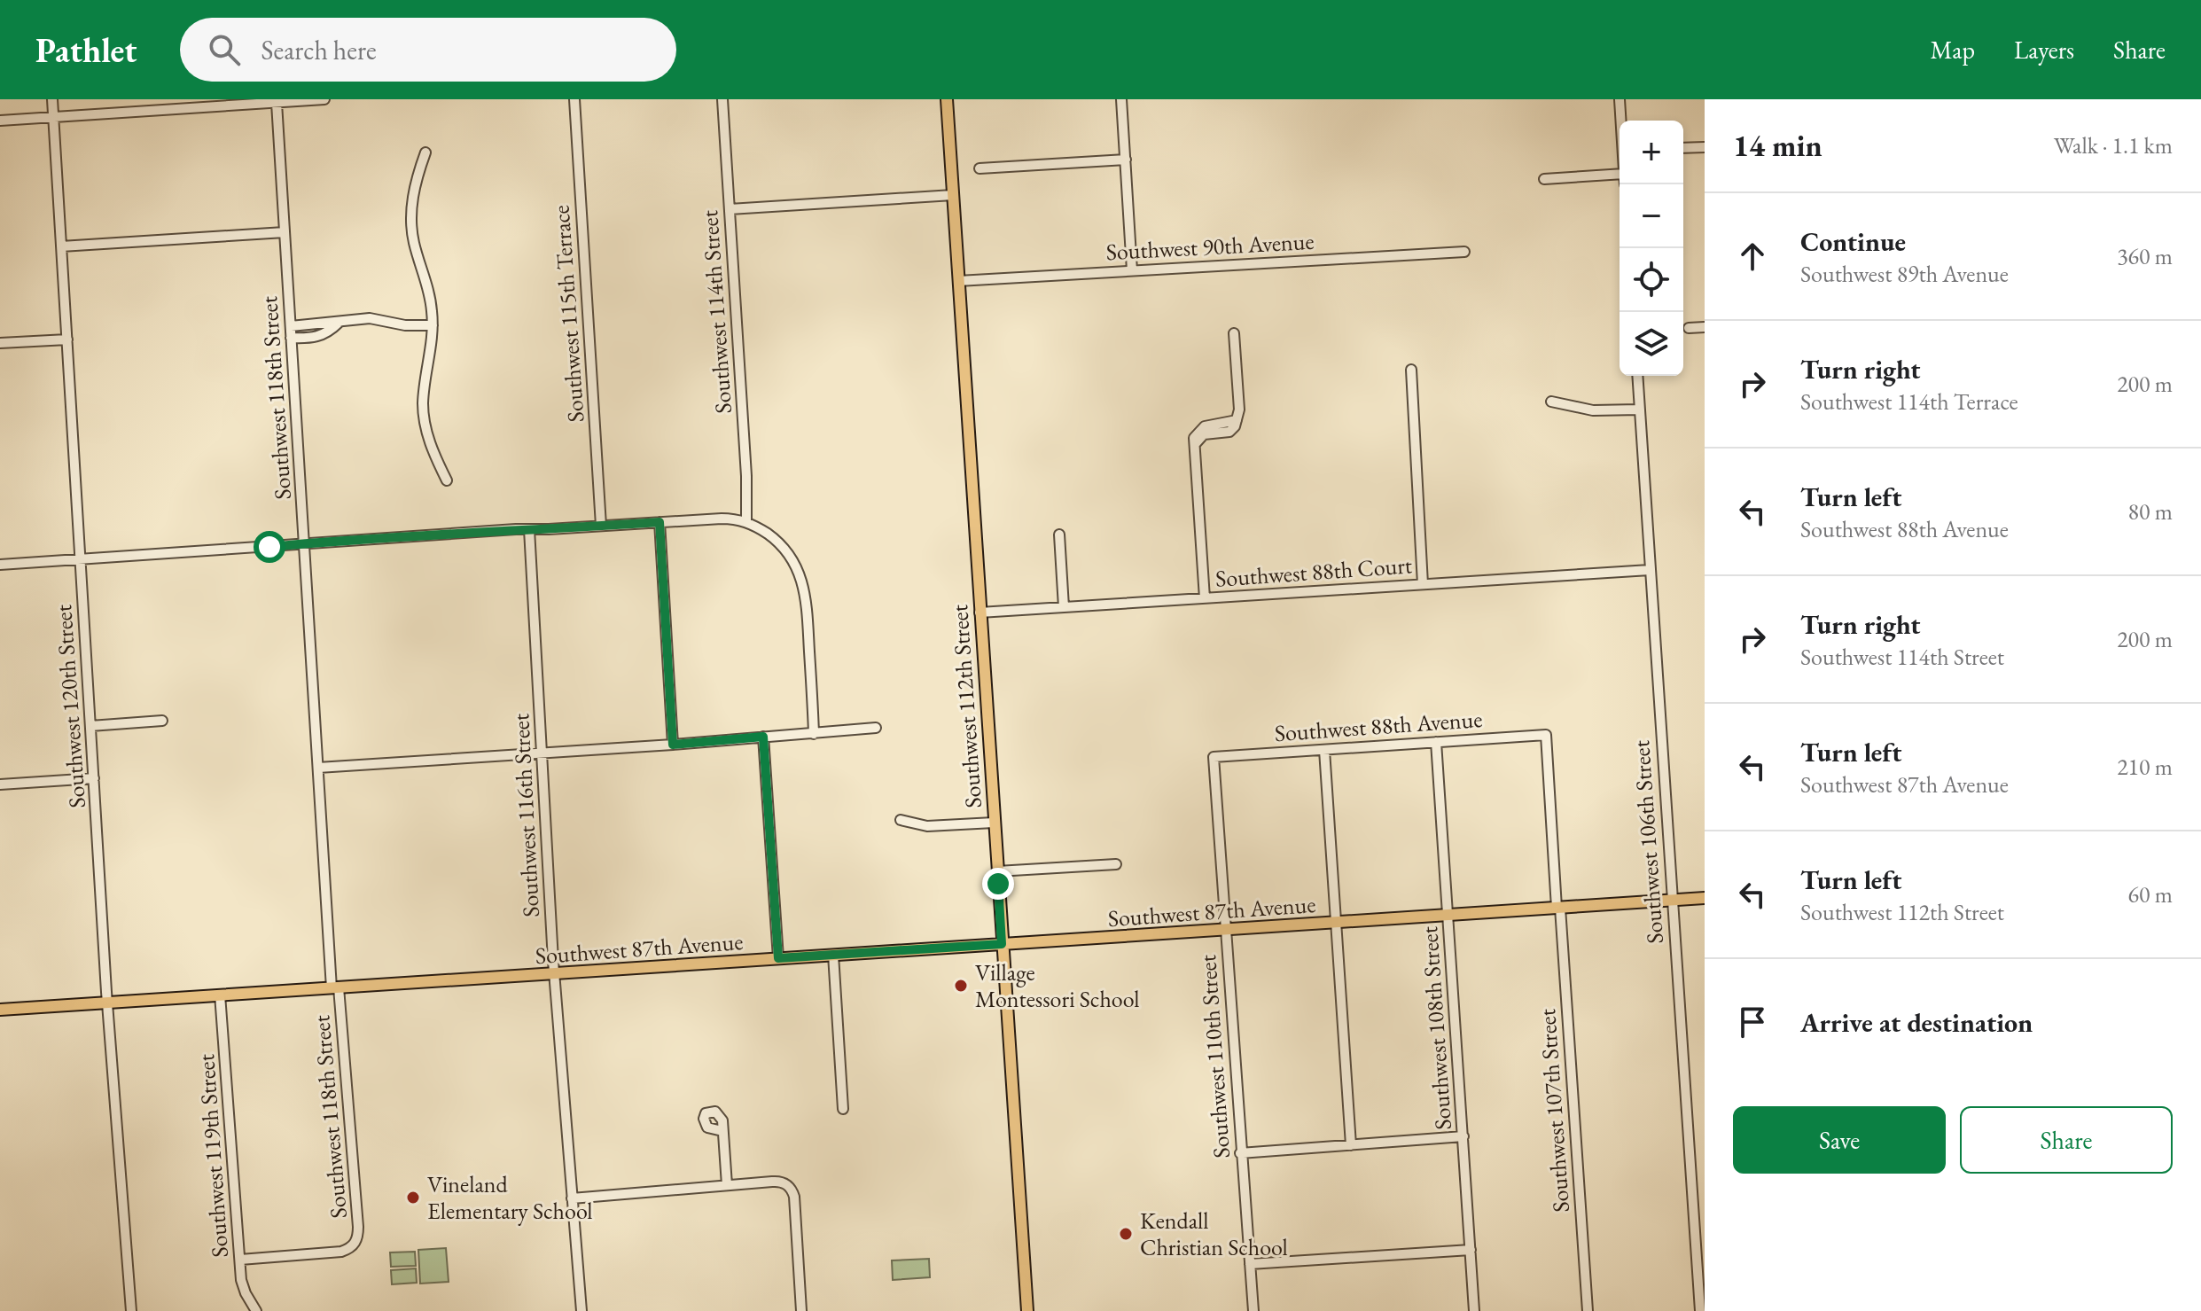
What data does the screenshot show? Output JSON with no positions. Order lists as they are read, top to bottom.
{
  "streets": {
    "main road": ["Southwest 112th Street", "Southwest 87th Avenue"],
    "street": [
      "Southwest 90th Avenue",
      "Southwest 114th Street",
      "Southwest 115th Terrace",
      "Southwest 118th Street",
      "Southwest 88th Court",
      "Southwest 120th Street",
      "Southwest 88th Avenue",
      "Southwest 116th Street",
      "Southwest 106th Street",
      "Southwest 108th Street",
      "Southwest 110th Street",
      "Southwest 107th Street",
      "Southwest 119th Street"
    ]
  },
  "crossings": [
    ["Southwest 90th Avenue", "Southwest 112th Street"],
    ["Southwest 118th Street", "Southwest 87th Avenue"],
    ["Southwest 118th Street", "Southwest 119th Street"],
    ["Southwest 88th Court", "Southwest 112th Street"],
    ["Southwest 88th Court", "Southwest 106th Street"],
    ["Southwest 120th Street", "Southwest 87th Avenue"],
    ["Southwest 112th Street", "Southwest 87th Avenue"],
    ["Southwest 88th Avenue", "Southwest 108th Street"],
    ["Southwest 88th Avenue", "Southwest 110th Street"],
    ["Southwest 88th Avenue", "Southwest 107th Street"],
    ["Southwest 116th Street", "Southwest 87th Avenue"],
    ["Southwest 106th Street", "Southwest 87th Avenue"],
    ["Southwest 87th Avenue", "Southwest 108th Street"],
    ["Southwest 87th Avenue", "Southwest 110th Street"],
    ["Southwest 87th Avenue", "Southwest 107th Street"],
    ["Southwest 87th Avenue", "Southwest 119th Street"]
  ],
  "places": ["Village Montessori School", "Vineland Elementary School", "Kendall Christian School"],
  "page": {
    "header": "Pathlet",
    "search": "Search here",
    "nav": ["Map", "Layers", "Share"],
    "heading": ["14 min", "Walk · 1.1 km"],
    "map_buttons": ["+", "−"],
    "list": [
      ["Continue", "Southwest 89th Avenue", "360 m"],
      ["Turn right", "Southwest 114th Terrace", "200 m"],
      ["Turn left", "Southwest 88th Avenue", "80 m"],
      ["Turn right", "Southwest 114th Street", "200 m"],
      ["Turn left", "Southwest 87th Avenue", "210 m"],
      ["Turn left", "Southwest 112th Street", "60 m"],
      "Arrive at destination"
    ],
    "buttons": ["Save", "Share"]
  }
}
